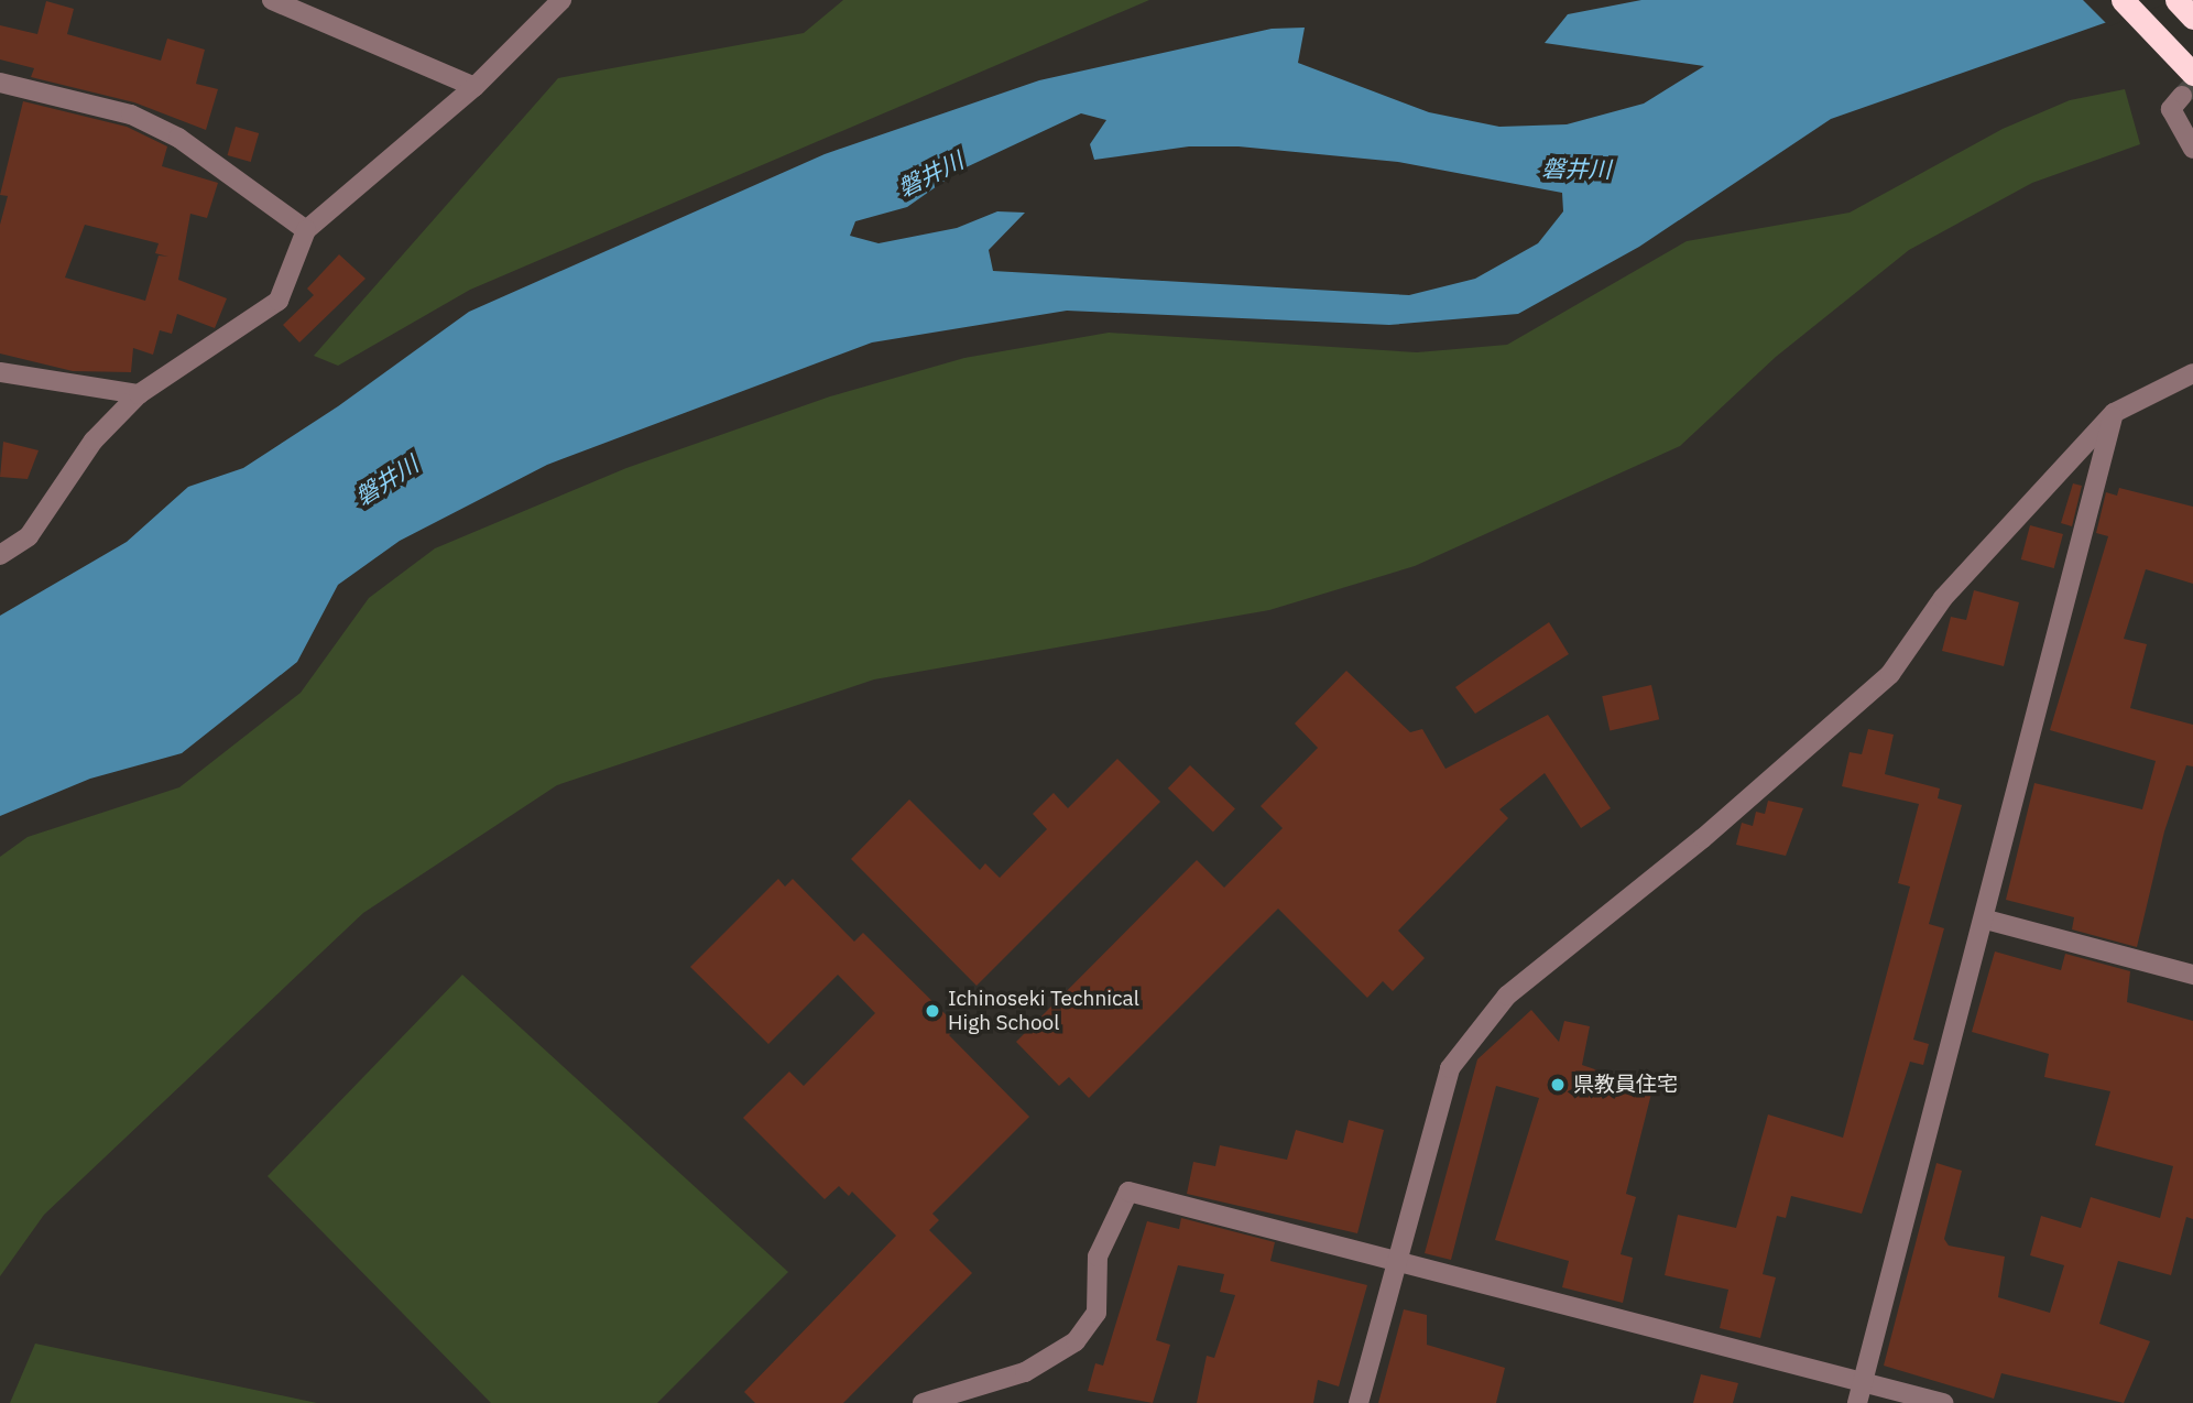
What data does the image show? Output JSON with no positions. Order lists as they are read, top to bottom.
{
  "water": ["磐井川"],
  "places": ["Ichinoseki Technical High School", "県教員住宅"]
}
